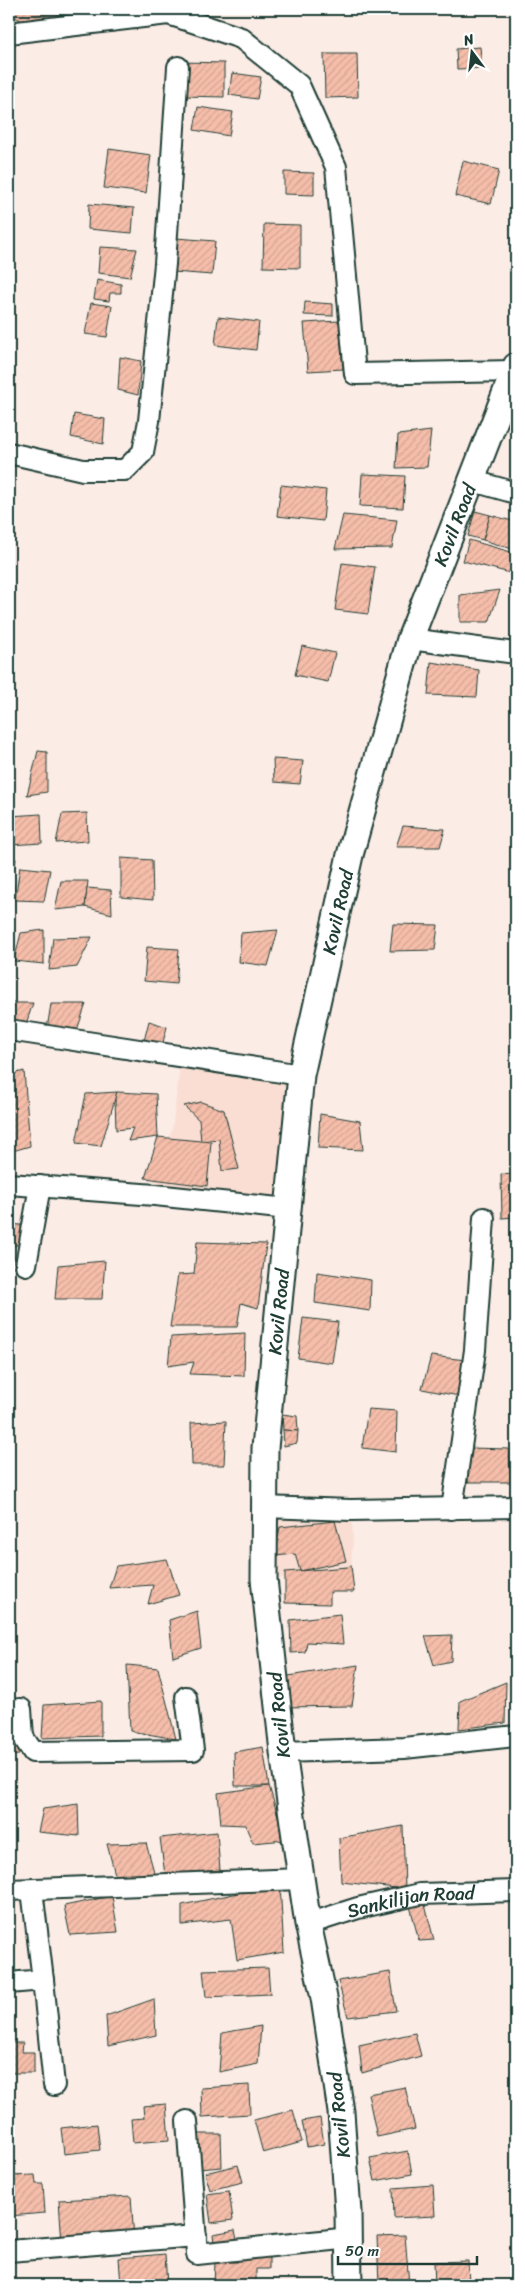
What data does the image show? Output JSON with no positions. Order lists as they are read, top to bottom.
{
  "streets": {
    "street": ["Kovil Road", "Sankilijan Road"]
  },
  "crossings": [
    ["Kovil Road", "Sankilijan Road"]
  ],
  "scale_bar": "50 m",
  "north": "top"
}
